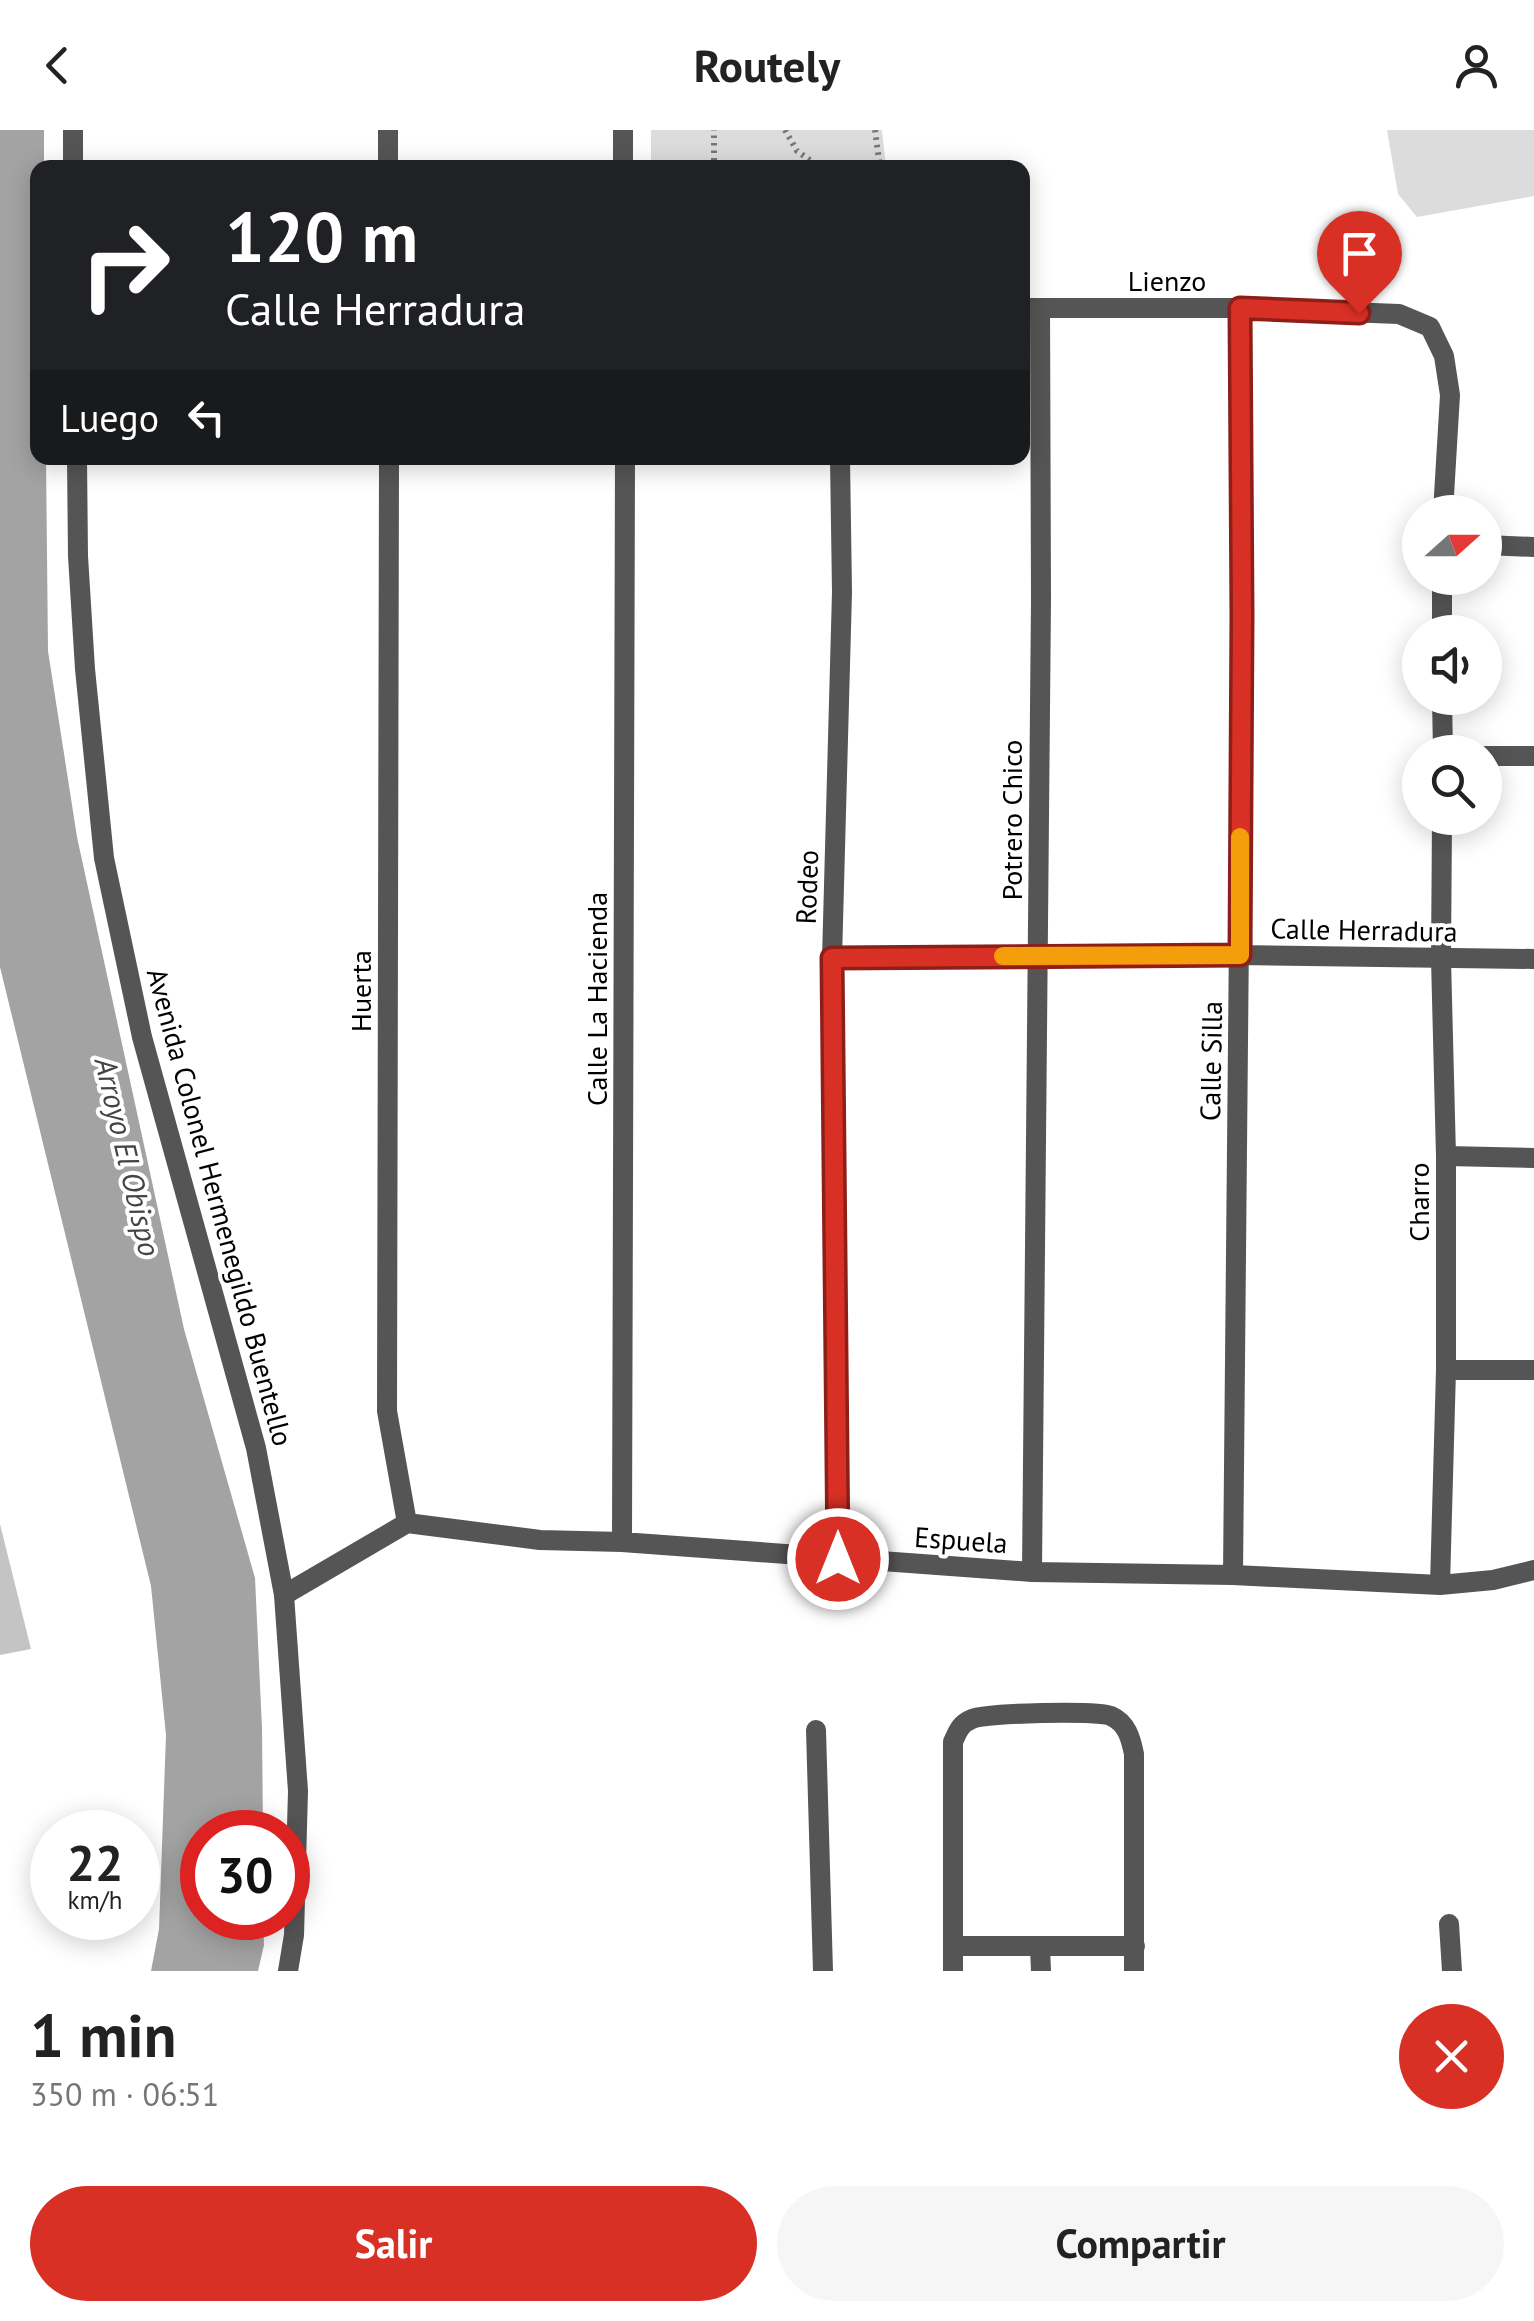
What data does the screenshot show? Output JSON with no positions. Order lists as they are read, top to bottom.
{
  "streets": {
    "street": [
      "Lienzo",
      "Potrero Chico",
      "Rodeo",
      "Calle Herradura",
      "Huerta",
      "Calle La Hacienda",
      "Calle Silla",
      "Charro",
      "Avenida Colonel Hermenegildo Buentello",
      "Espuela"
    ]
  },
  "crossings": [
    ["Lienzo", "Potrero Chico"],
    ["Lienzo", "Calle Silla"],
    ["Potrero Chico", "Calle Herradura"],
    ["Potrero Chico", "Espuela"],
    ["Rodeo", "Calle Herradura"],
    ["Rodeo", "Espuela"],
    ["Calle Herradura", "Calle Silla"],
    ["Calle Herradura", "Charro"],
    ["Huerta", "Espuela"],
    ["Calle La Hacienda", "Espuela"],
    ["Calle Silla", "Espuela"],
    ["Charro", "Espuela"]
  ],
  "water": ["Arroyo El Obispo"],
  "north": "right",
  "page": {
    "header": "Routely",
    "turn": ["120 m", "Calle Herradura"],
    "then": "Luego",
    "speed": "22 km/h",
    "limit": "30",
    "heading": ["1 min", "350 m · 06:51"],
    "buttons": ["Salir", "Compartir"]
  }
}
